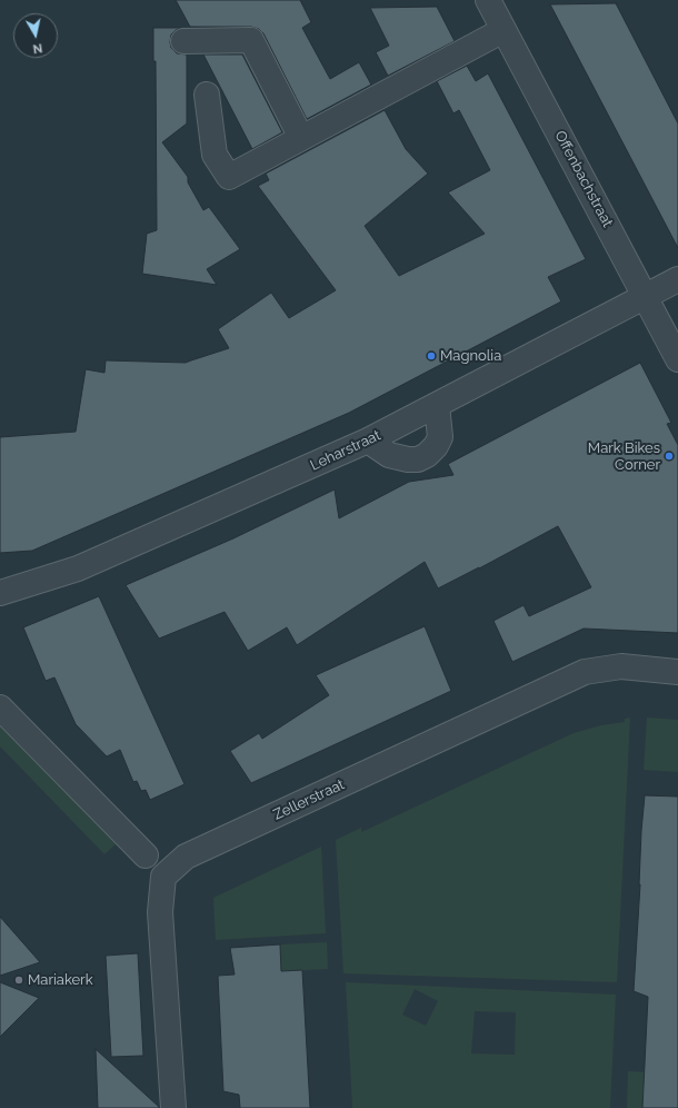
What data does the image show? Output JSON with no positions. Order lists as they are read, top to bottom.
{
  "streets": {
    "street": ["Offenbachstraat", "Leharstraat", "Zellerstraat"]
  },
  "crossings": [
    ["Offenbachstraat", "Leharstraat"]
  ],
  "places": ["Magnolia", "Mark Bikes Corner", "Mariakerk"],
  "north": "bottom"
}
